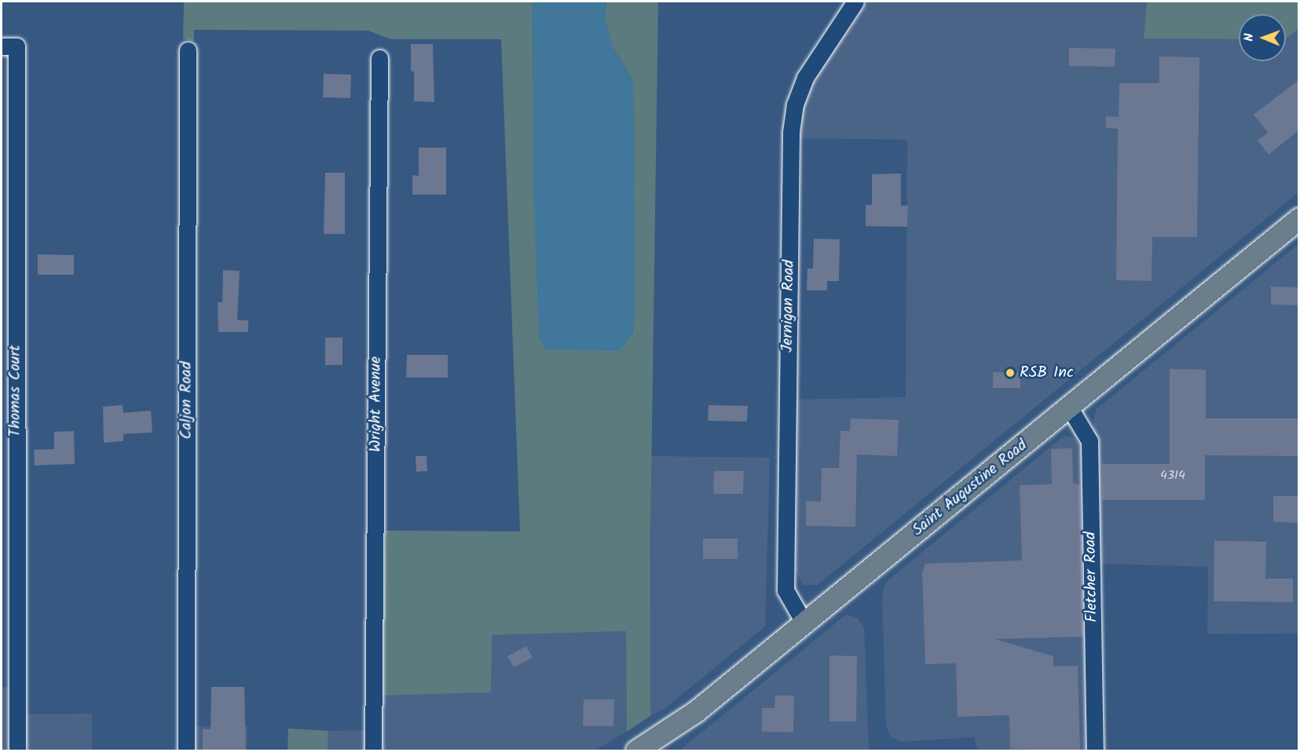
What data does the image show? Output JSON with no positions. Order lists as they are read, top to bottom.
{
  "streets": {
    "main road": ["Saint Augustine Road"],
    "street": [
      "Jernigan Road",
      "Thomas Court",
      "Caljon Road",
      "Wright Avenue",
      "Fletcher Road"
    ]
  },
  "crossings": [
    ["Jernigan Road", "Saint Augustine Road"],
    ["Saint Augustine Road", "Fletcher Road"]
  ],
  "places": ["RSB Inc"],
  "house_numbers": ["4314"],
  "north": "left"
}
